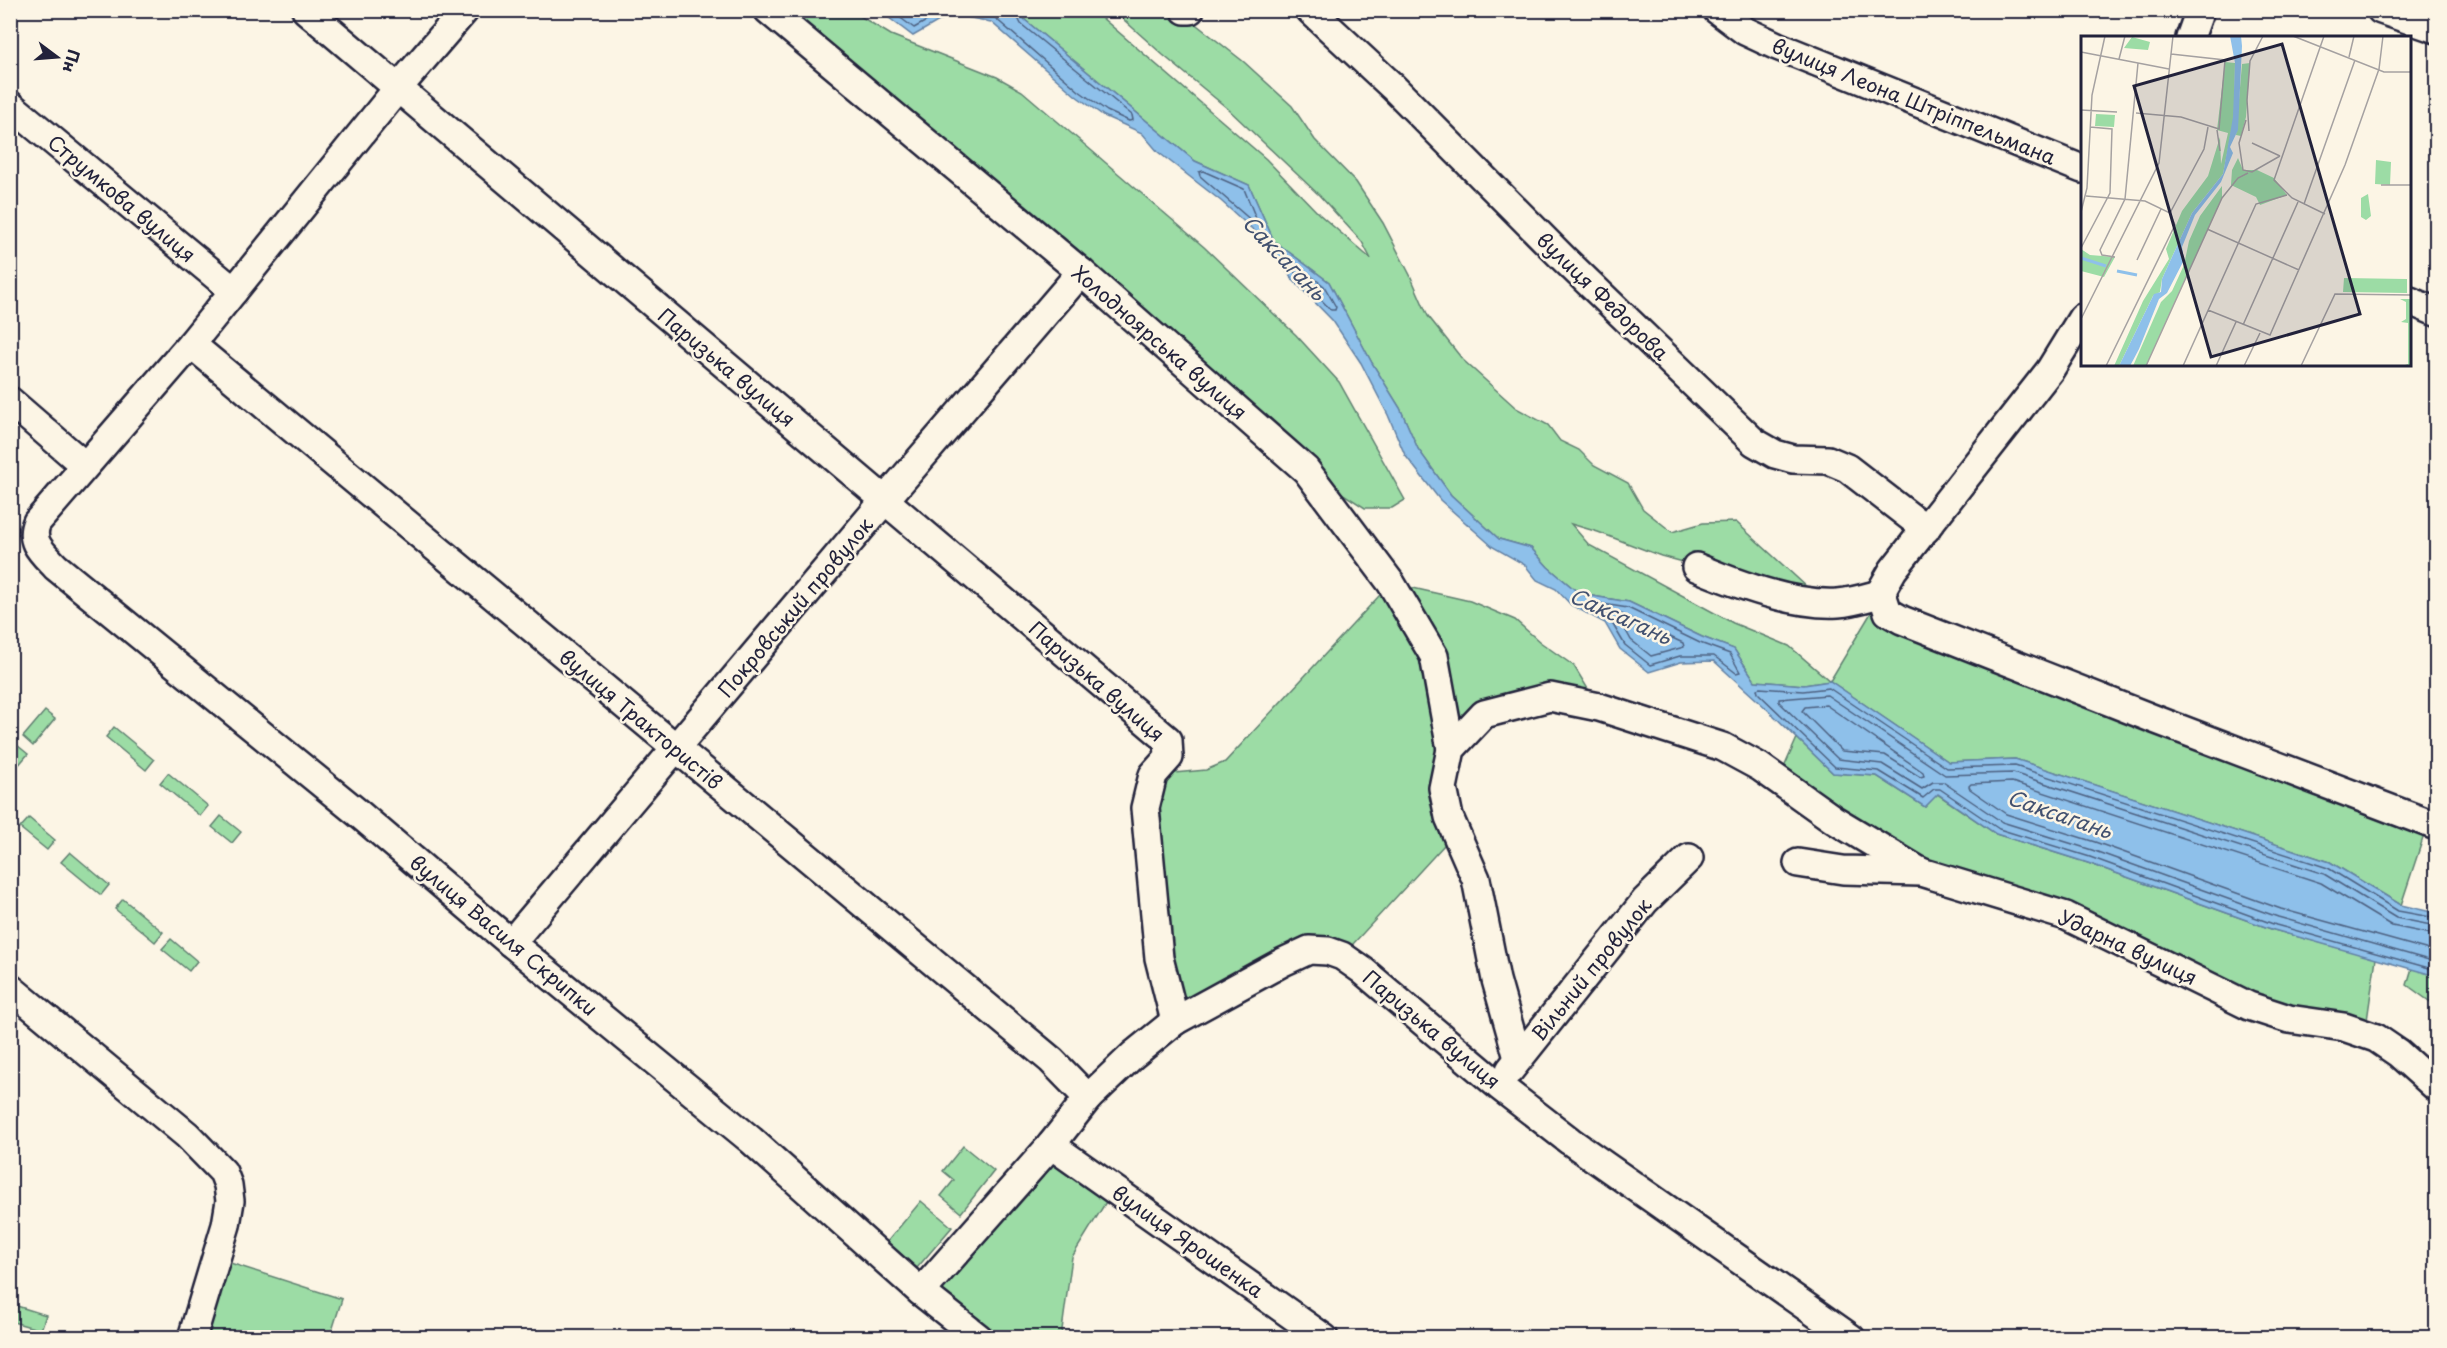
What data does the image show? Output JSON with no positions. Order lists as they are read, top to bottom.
{
  "streets": {
    "street": [
      "вулиця Леона Штріппельмана",
      "Струмкова вулиця",
      "вулиця Федорова",
      "Холодноярська вулиця",
      "Паризька вулиця",
      "Покровський провулок",
      "вулиця Трактористів",
      "вулиця Василя Скрипки",
      "Ударна вулиця",
      "Вільний провулок",
      "вулиця Ярошенка"
    ]
  },
  "crossings": [
    ["Холодноярська вулиця", "Покровський провулок"],
    ["Паризька вулиця", "Покровський провулок"],
    ["Паризька вулиця", "Вільний провулок"],
    ["Покровський провулок", "вулиця Трактористів"],
    ["Покровський провулок", "вулиця Василя Скрипки"]
  ],
  "water": ["Саксагань"],
  "north": "right"
}
